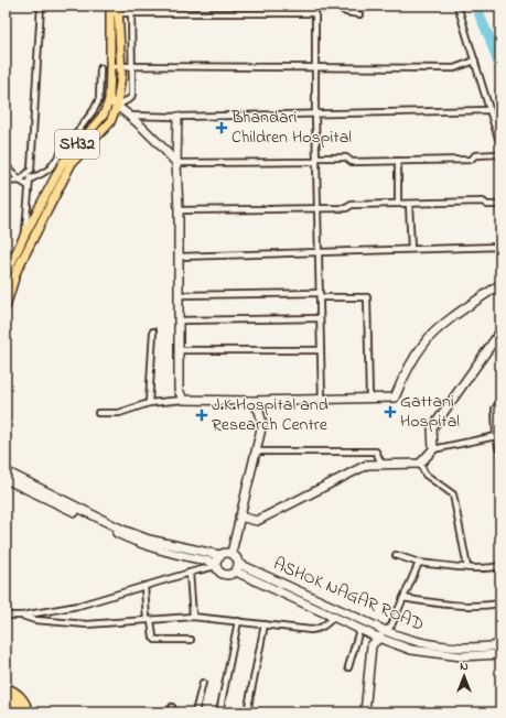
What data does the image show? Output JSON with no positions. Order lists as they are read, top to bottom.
{
  "streets": {
    "main road": ["SH32"],
    "street": ["ASHOK NAGAR ROAD"]
  },
  "places": {
    "health": ["Bhandari Children Hospital", "Gattani Hospital", "J.K.Hospital and Research Centre"]
  },
  "north": "top"
}
